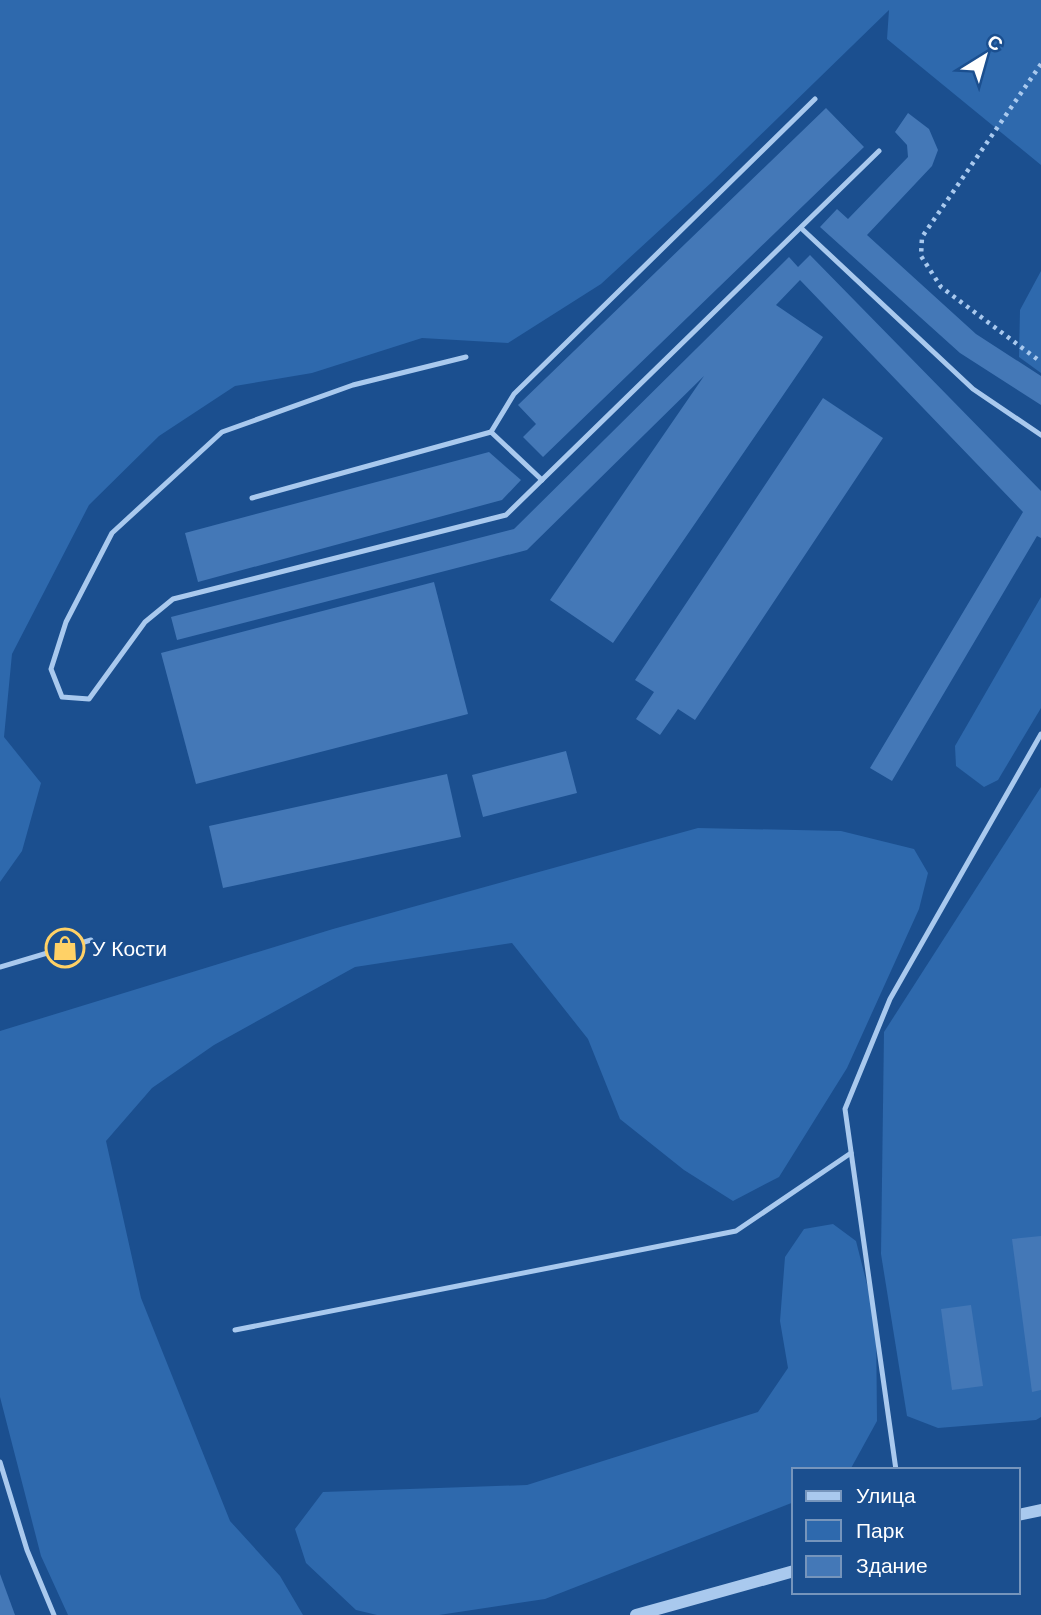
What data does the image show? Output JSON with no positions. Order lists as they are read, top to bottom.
{
  "places": {
    "shop": ["У Кости"]
  },
  "legend": ["Улица", "Парк", "Здание"],
  "north": "top right"
}
